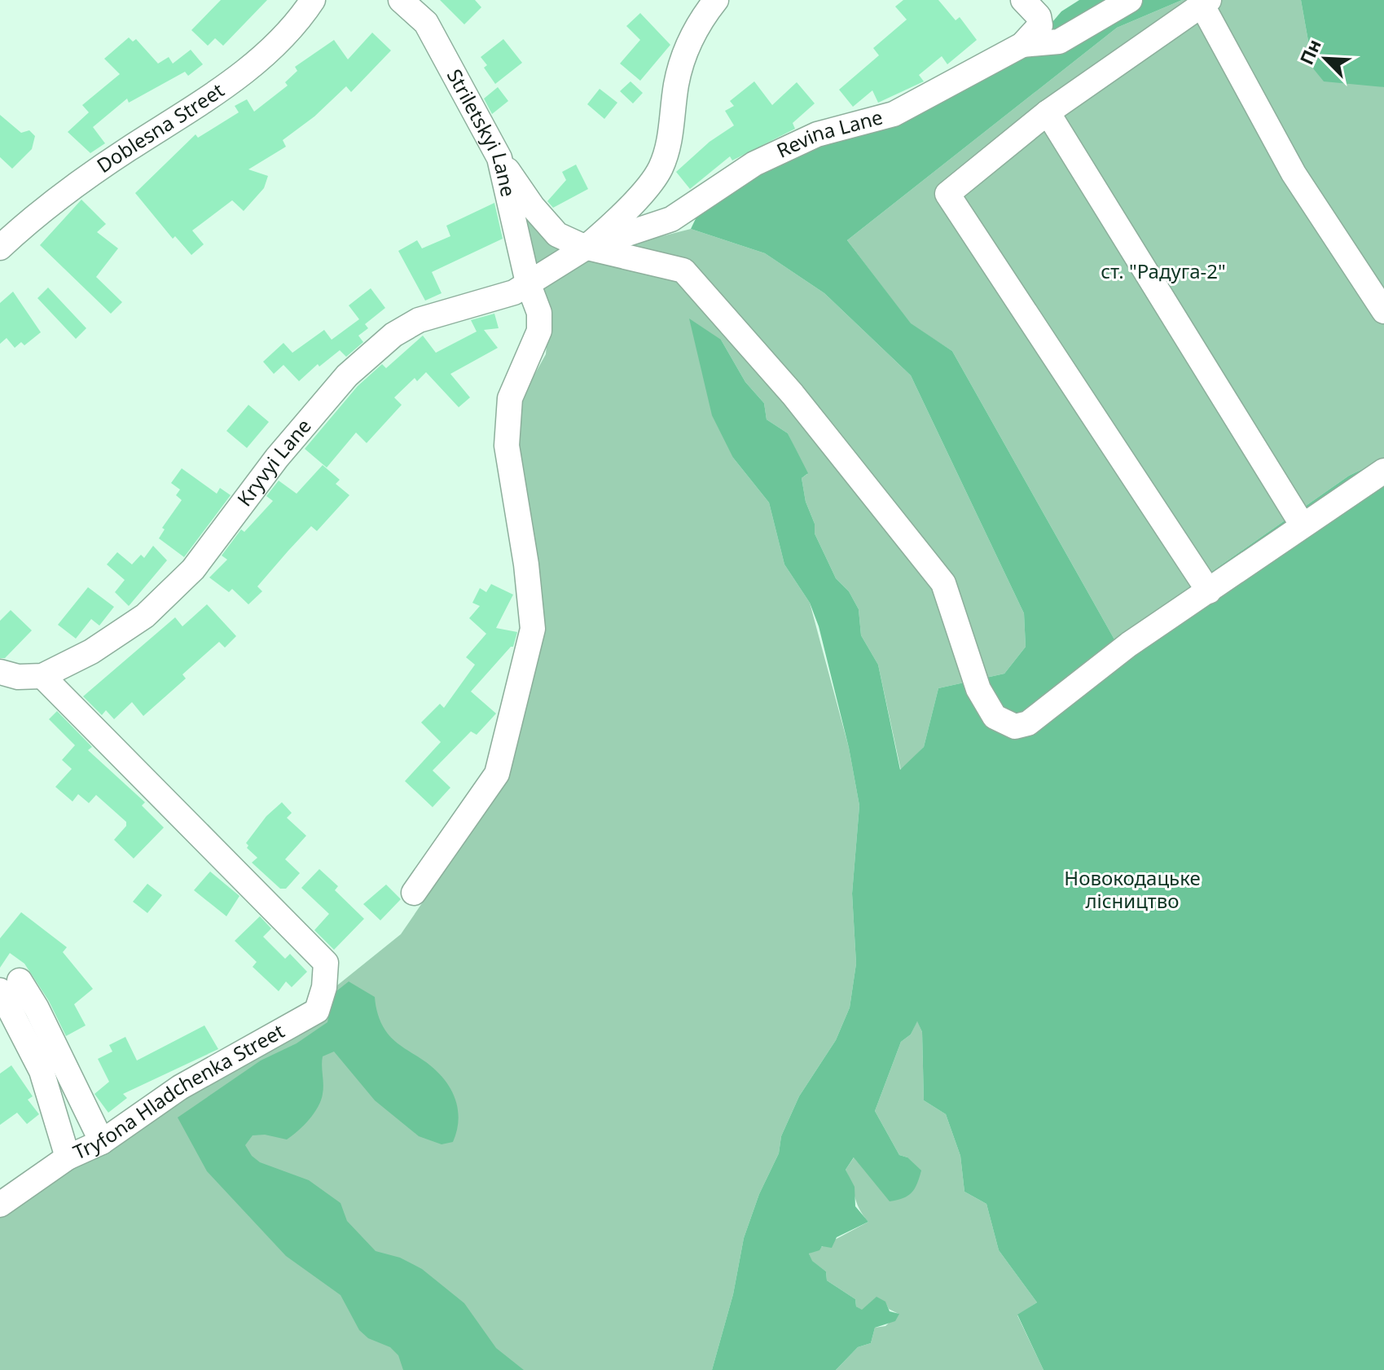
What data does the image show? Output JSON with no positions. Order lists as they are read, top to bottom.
{
  "streets": {
    "street": [
      "Doblesna Street",
      "Striletskyi Lane",
      "Revina Lane",
      "Kryvyi Lane",
      "Tryfona Hladchenka Street"
    ]
  },
  "crossings": [
    ["Striletskyi Lane", "Revina Lane"],
    ["Striletskyi Lane", "Kryvyi Lane"],
    ["Revina Lane", "Kryvyi Lane"],
    ["Kryvyi Lane", "Tryfona Hladchenka Street"]
  ],
  "parks": ["ст. \"Радуга-2\"", "Новокодацьке лісництво"],
  "north": "top left"
}
